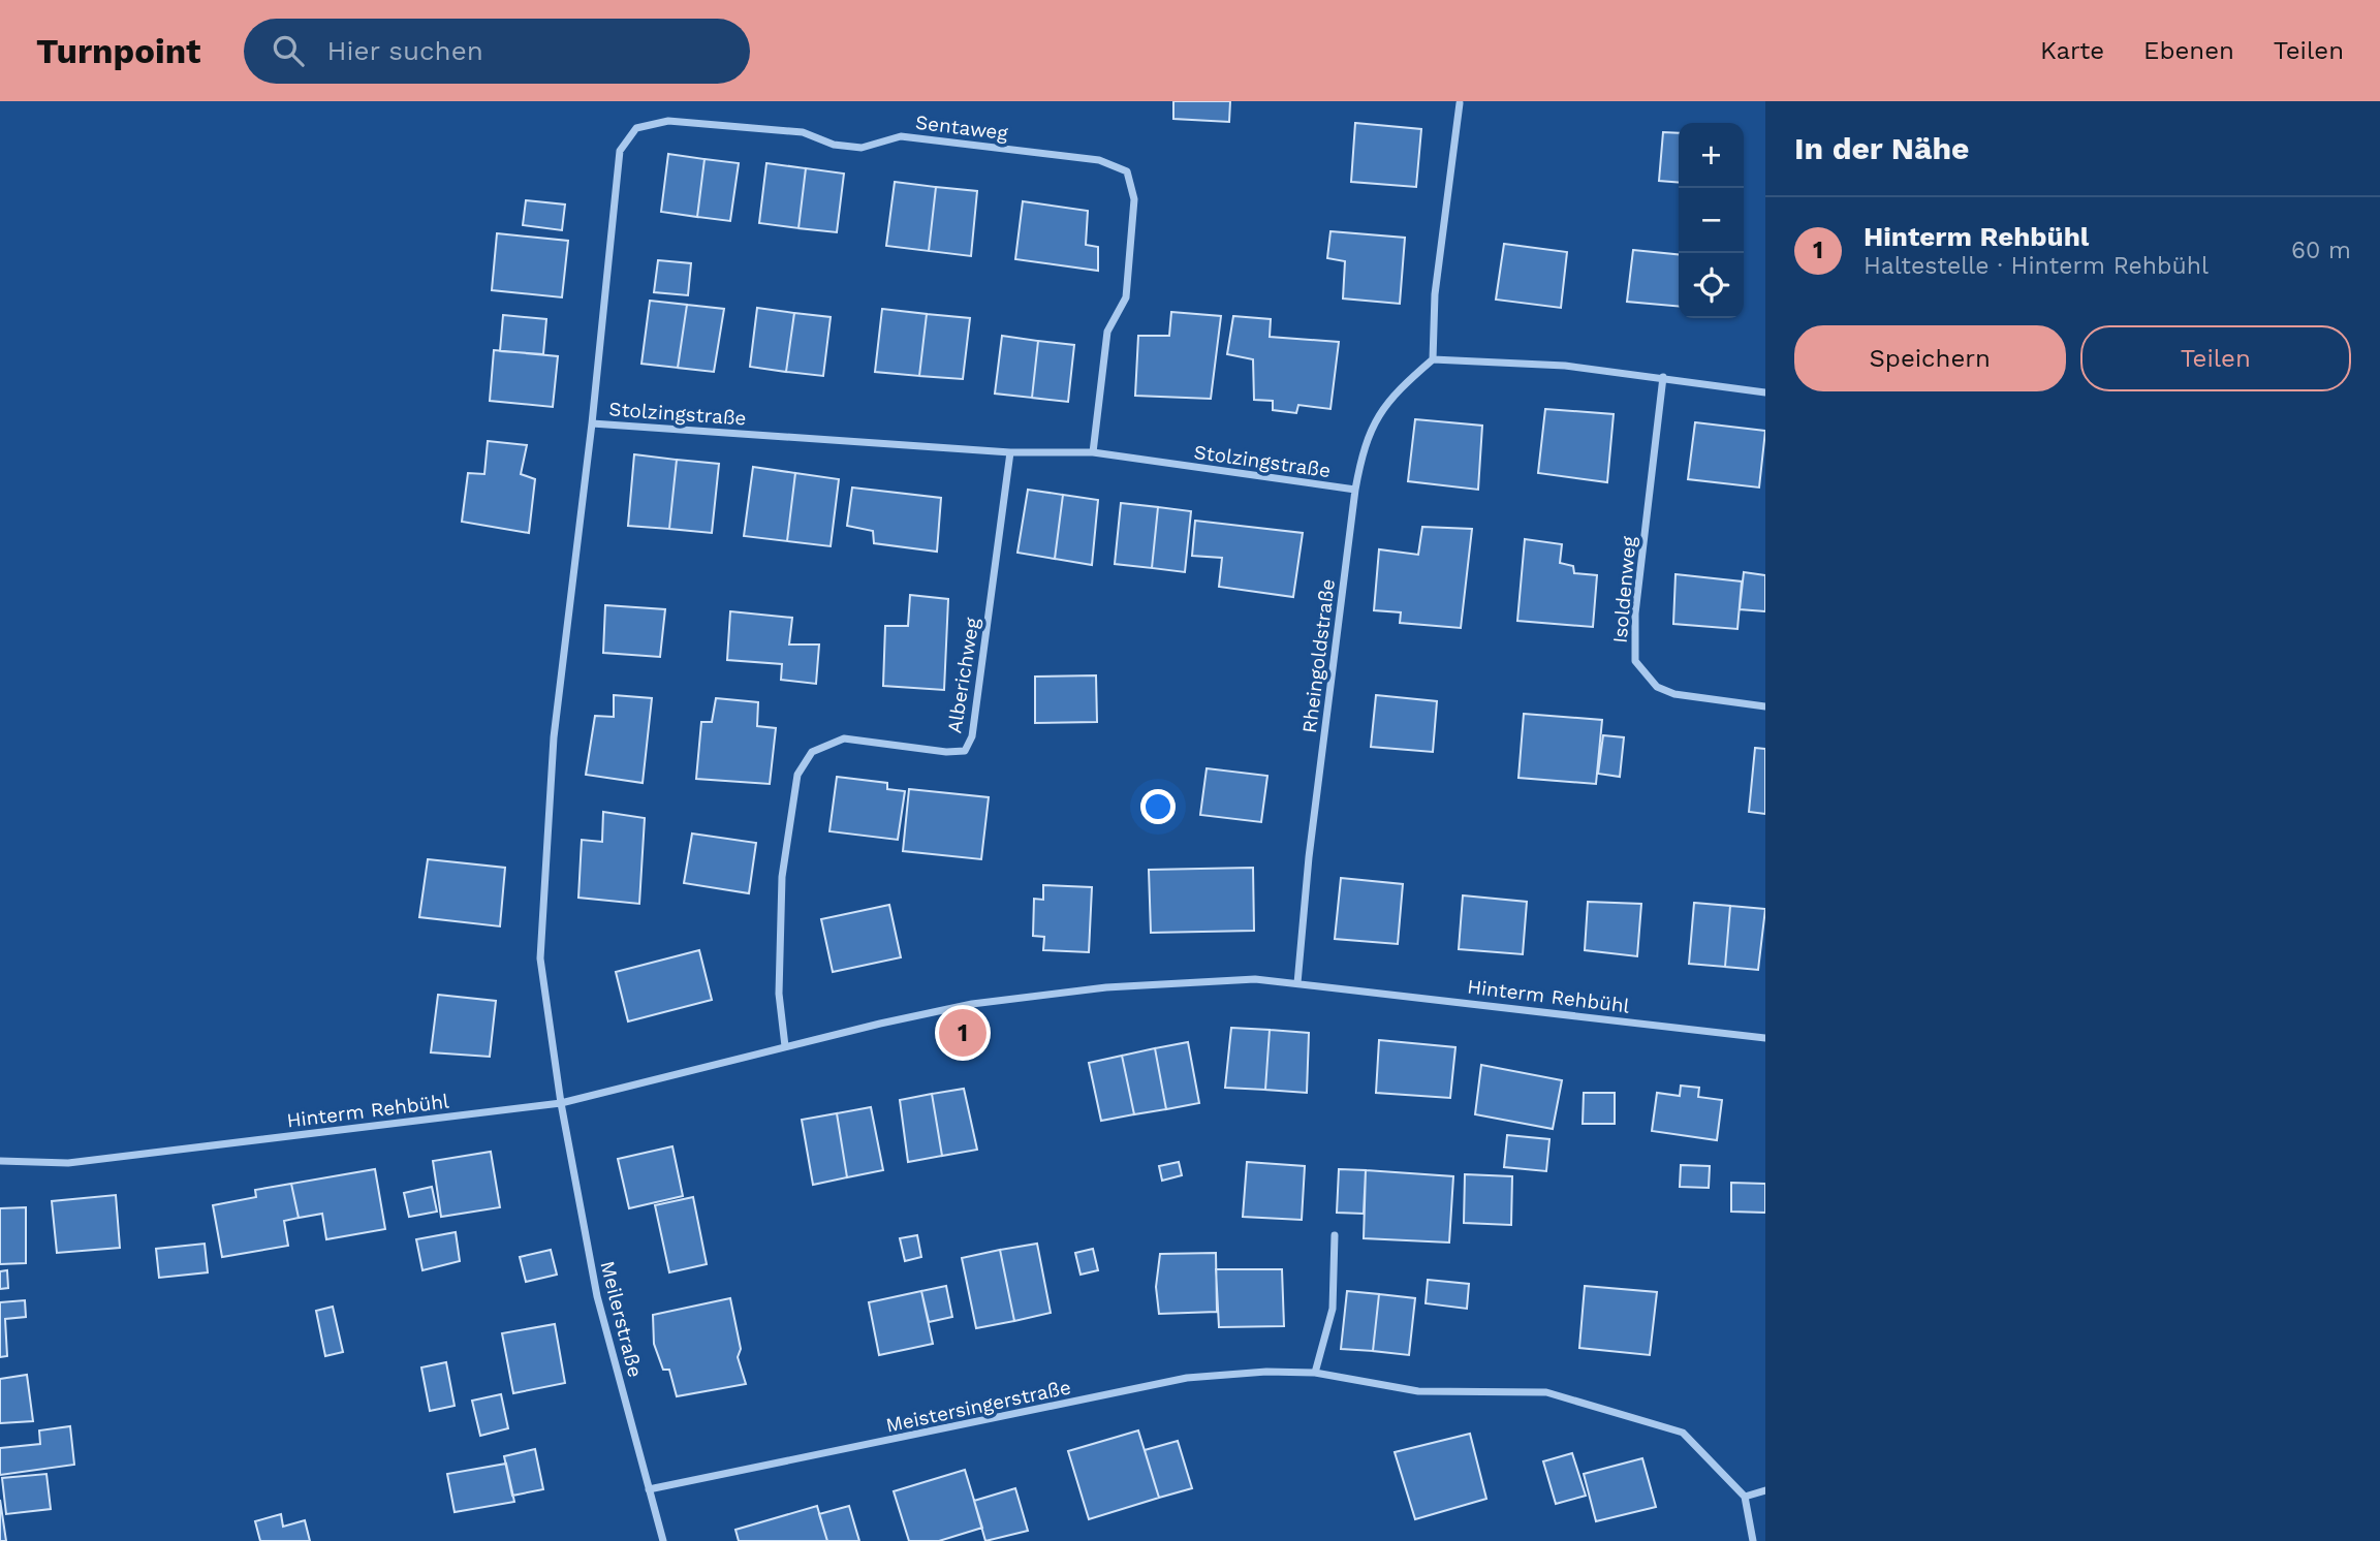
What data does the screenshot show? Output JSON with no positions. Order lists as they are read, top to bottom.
{
  "streets": {
    "street": [
      "Sentaweg",
      "Stolzingstraße",
      "Isoldenweg",
      "Rheingoldstraße",
      "Alberichweg",
      "Hinterm Rehbühl",
      "Meilerstraße",
      "Meistersingerstraße"
    ]
  },
  "crossings": [
    ["Sentaweg", "Stolzingstraße"],
    ["Stolzingstraße", "Rheingoldstraße"],
    ["Stolzingstraße", "Alberichweg"],
    ["Stolzingstraße", "Hinterm Rehbühl"],
    ["Stolzingstraße", "Meilerstraße"],
    ["Rheingoldstraße", "Hinterm Rehbühl"],
    ["Alberichweg", "Hinterm Rehbühl"],
    ["Hinterm Rehbühl", "Meilerstraße"],
    ["Meilerstraße", "Meistersingerstraße"]
  ],
  "page": {
    "header": "Turnpoint",
    "search": "Hier suchen",
    "nav": ["Karte", "Ebenen", "Teilen"],
    "heading": "In der Nähe",
    "map_buttons": ["+", "−"],
    "list": [
      {
        "mark": "1",
        "name": "Hinterm Rehbühl",
        "note": "Haltestelle · Hinterm Rehbühl",
        "value": "60 m"
      }
    ],
    "buttons": ["Speichern", "Teilen"],
    "pins": "1"
  }
}
